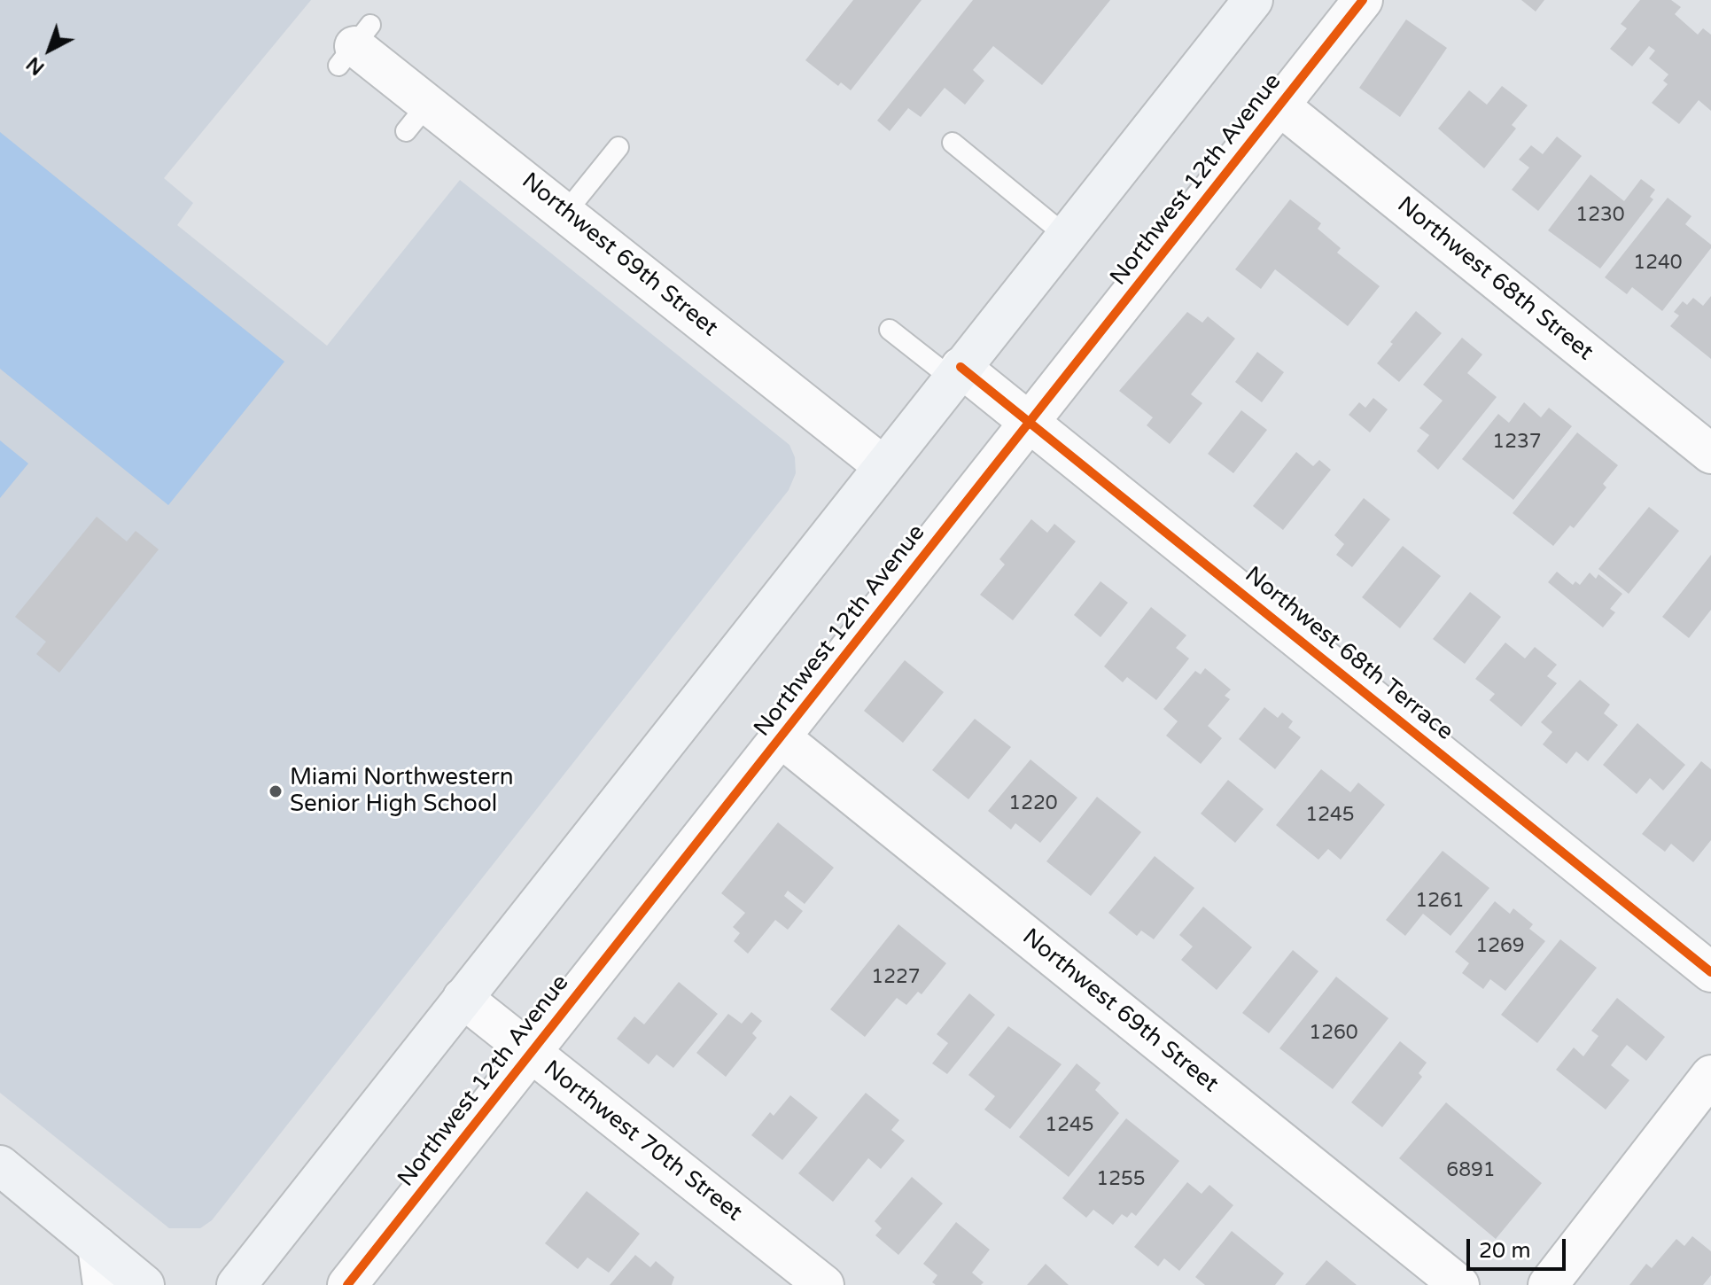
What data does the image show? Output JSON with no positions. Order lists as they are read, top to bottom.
{
  "streets": {
    "street": [
      "Northwest 12th Avenue",
      "Northwest 69th Street",
      "Northwest 68th Street",
      "Northwest 68th Terrace",
      "Northwest 70th Street"
    ]
  },
  "crossings": [
    ["Northwest 12th Avenue", "Northwest 69th Street"],
    ["Northwest 12th Avenue", "Northwest 68th Street"],
    ["Northwest 12th Avenue", "Northwest 68th Terrace"],
    ["Northwest 12th Avenue", "Northwest 70th Street"]
  ],
  "places": ["Miami Northwestern Senior High School"],
  "house_numbers": [
    "1230",
    "1240",
    "1237",
    "1220",
    "1245",
    "1261",
    "1269",
    "1227",
    "1260",
    "1245",
    "6891",
    "1255"
  ],
  "scale_bar": "20 m",
  "north": "bottom left"
}
